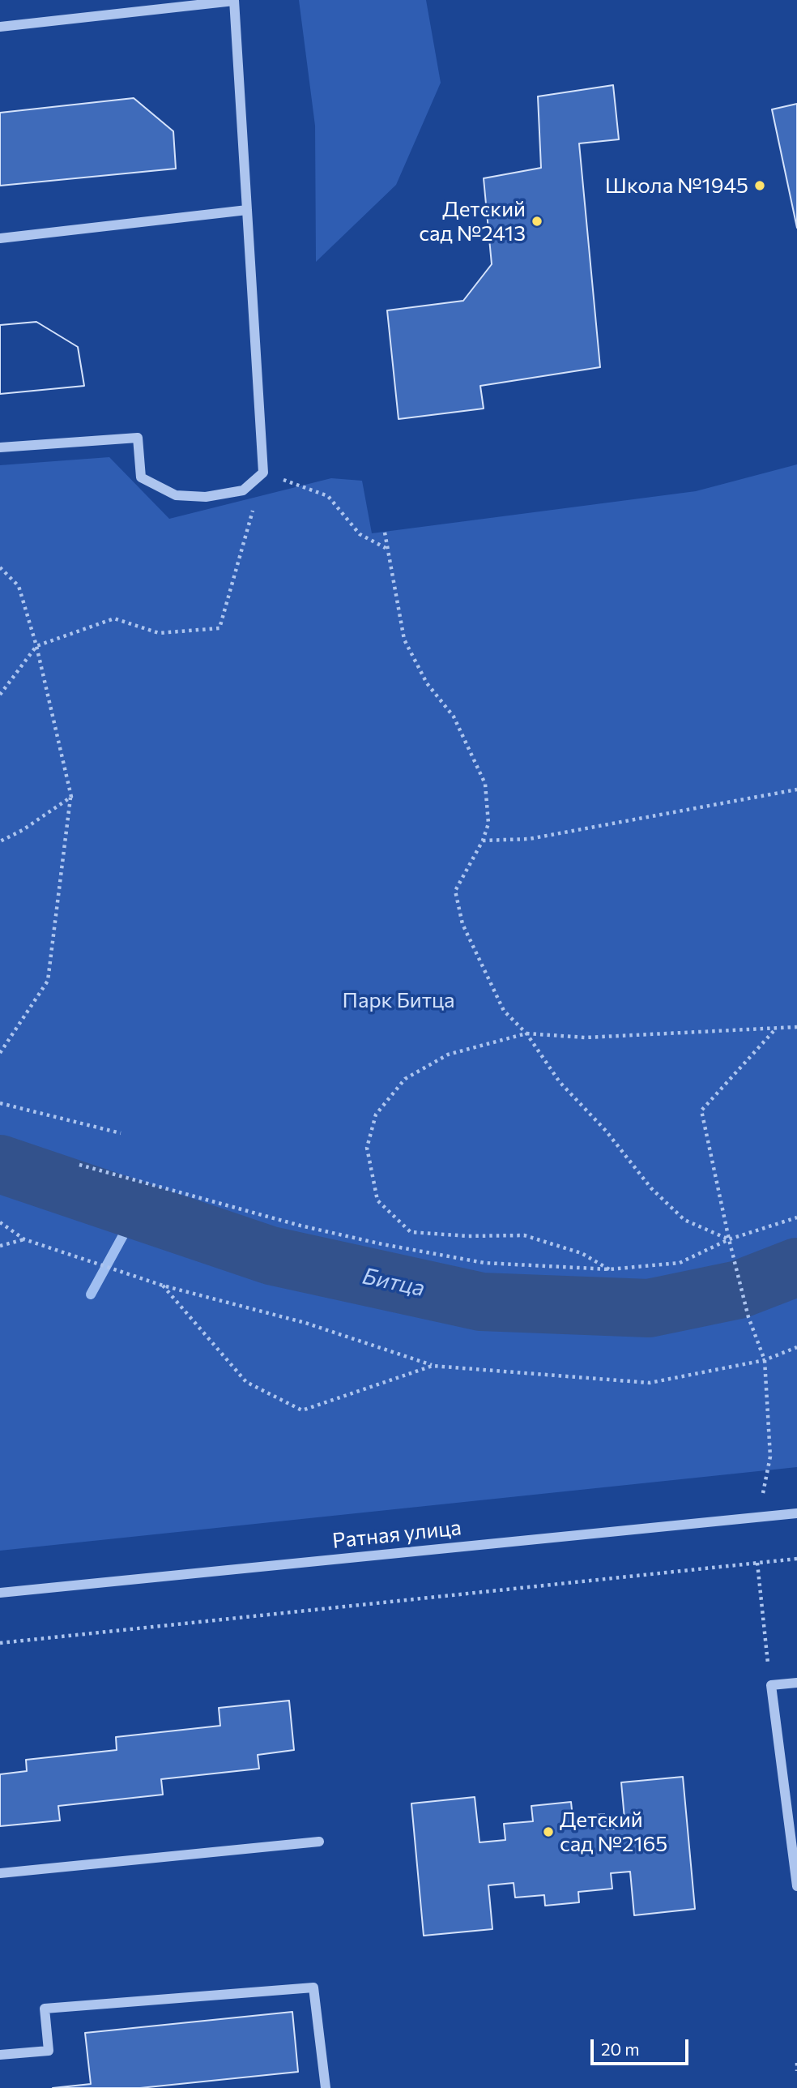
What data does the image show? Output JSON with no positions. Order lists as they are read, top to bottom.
{
  "streets": {
    "street": ["Ратная улица"]
  },
  "water": ["Битца"],
  "parks": ["Парк Битца"],
  "places": ["Школа №1945", "Детский сад №2413", "Детский сад №2165"],
  "scale_bar": "20 m"
}
